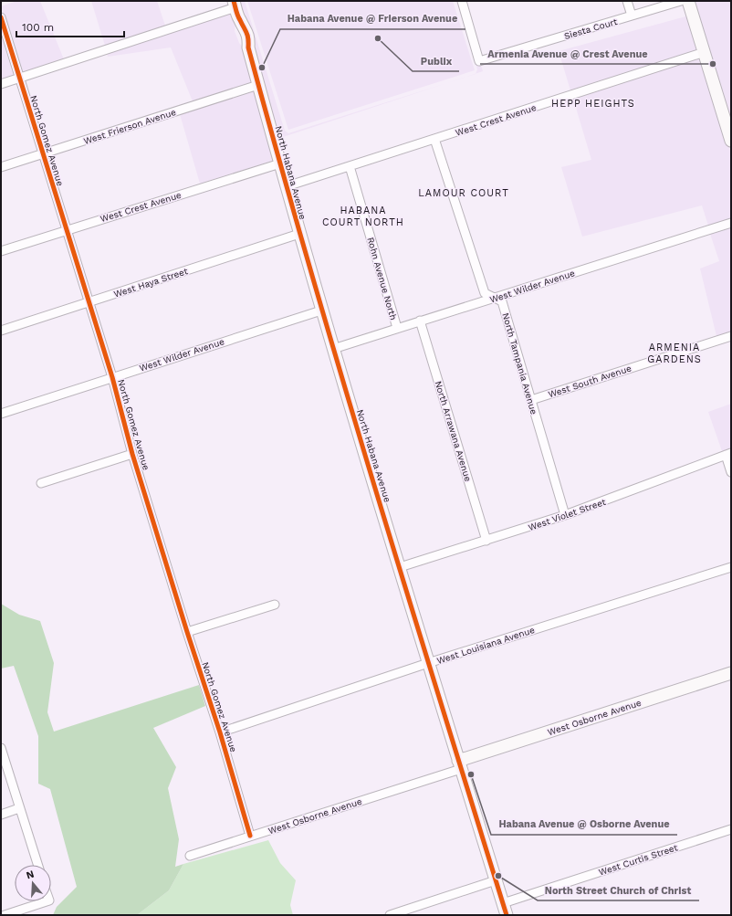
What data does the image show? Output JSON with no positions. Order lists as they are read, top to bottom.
{
  "streets": {
    "street": [
      "Siesta Court",
      "West Crest Avenue",
      "West Frierson Avenue",
      "North Gomez Avenue",
      "North Habana Avenue",
      "Rohn Avenue North",
      "West Haya Street",
      "West Wilder Avenue",
      "North Tampania Avenue",
      "West South Avenue",
      "North Arrawana Avenue",
      "West Violet Street",
      "West Louisiana Avenue",
      "West Osborne Avenue",
      "West Curtis Street"
    ]
  },
  "crossings": [
    ["West Crest Avenue", "North Gomez Avenue"],
    ["West Crest Avenue", "North Habana Avenue"],
    ["West Crest Avenue", "Rohn Avenue North"],
    ["West Crest Avenue", "North Tampania Avenue"],
    ["West Frierson Avenue", "North Gomez Avenue"],
    ["West Frierson Avenue", "North Habana Avenue"],
    ["North Gomez Avenue", "West Haya Street"],
    ["North Gomez Avenue", "West Wilder Avenue"],
    ["North Gomez Avenue", "West Louisiana Avenue"],
    ["North Gomez Avenue", "West Osborne Avenue"],
    ["North Habana Avenue", "West Haya Street"],
    ["North Habana Avenue", "West Wilder Avenue"],
    ["North Habana Avenue", "West Violet Street"],
    ["North Habana Avenue", "West Louisiana Avenue"],
    ["North Habana Avenue", "West Osborne Avenue"],
    ["North Habana Avenue", "West Curtis Street"],
    ["Rohn Avenue North", "West Wilder Avenue"],
    ["West Wilder Avenue", "North Tampania Avenue"],
    ["West Wilder Avenue", "North Arrawana Avenue"],
    ["North Tampania Avenue", "West South Avenue"],
    ["North Tampania Avenue", "West Violet Street"],
    ["North Arrawana Avenue", "West Violet Street"]
  ],
  "districts": [
    "HEPP HEIGHTS",
    "LAMOUR COURT",
    "HABANA COURT NORTH",
    "ARMENIA GARDENS"
  ],
  "places": [
    "Publix",
    "Armenia Avenue @ Crest Avenue",
    "Habana Avenue @ Frierson Avenue",
    "Habana Avenue @ Osborne Avenue",
    "North Street Church of Christ"
  ],
  "scale_bar": "100 m",
  "north": "top"
}
